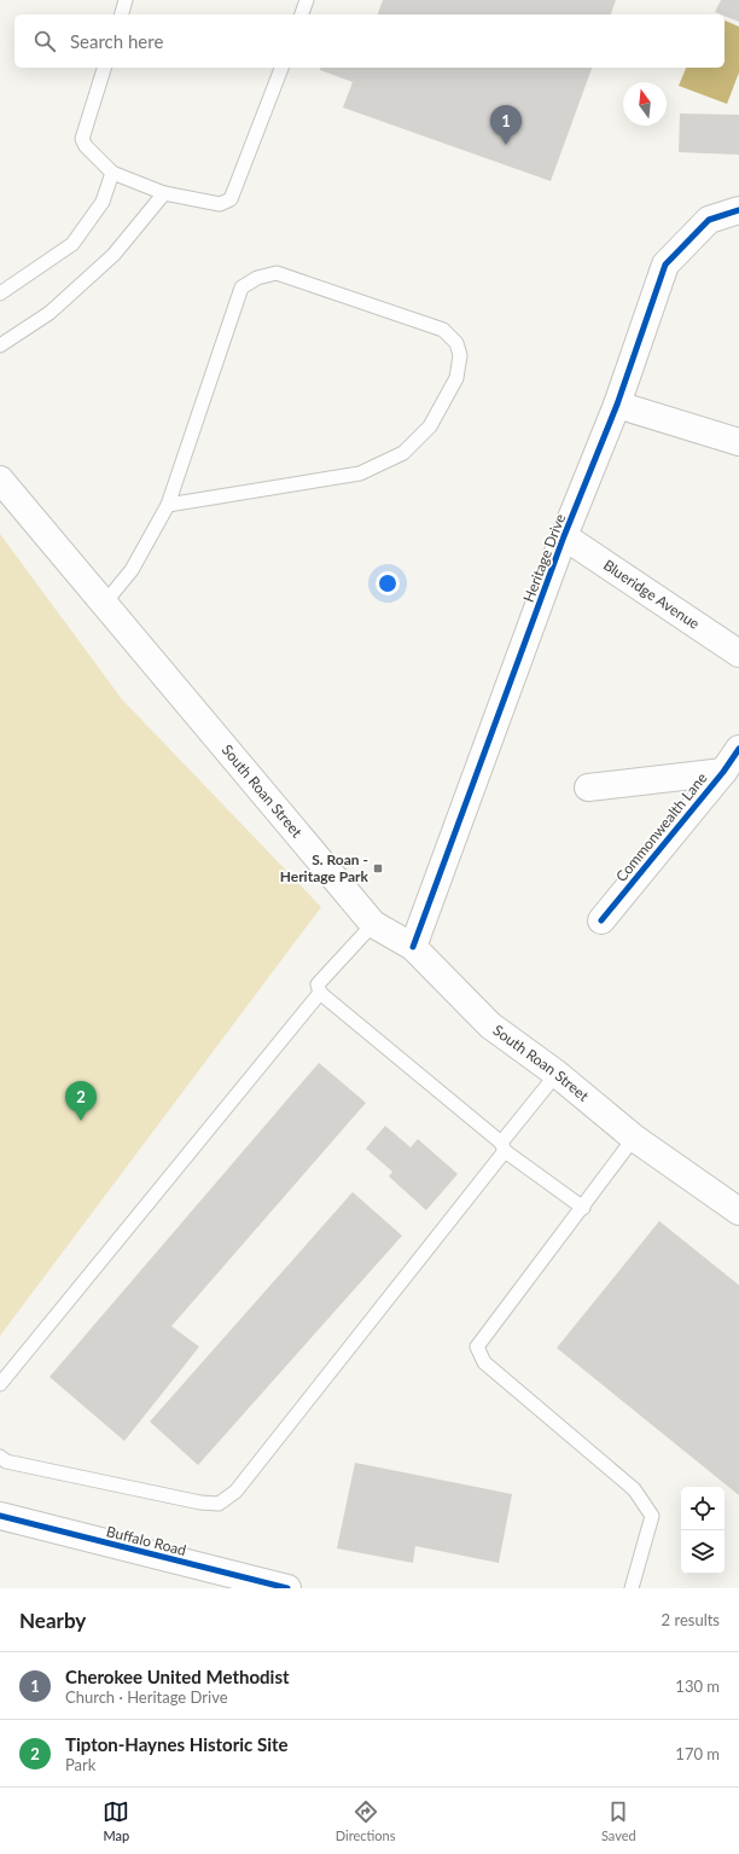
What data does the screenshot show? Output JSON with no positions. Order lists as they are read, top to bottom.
{
  "streets": {
    "street": [
      "Heritage Drive",
      "Blueridge Avenue",
      "South Roan Street",
      "Commonwealth Lane",
      "Buffalo Road"
    ]
  },
  "crossings": [
    ["Heritage Drive", "Blueridge Avenue"],
    ["Heritage Drive", "South Roan Street"]
  ],
  "places": {
    "transit": ["S. Roan - Heritage Park"]
  },
  "north": "top",
  "page": {
    "search": "Search here",
    "pins": ["1", "2"],
    "heading": ["Nearby", "2 results"],
    "list": [
      {
        "mark": "1",
        "name": "Cherokee United Methodist",
        "note": "Church · Heritage Drive",
        "value": "130 m"
      },
      {
        "mark": "2",
        "name": "Tipton-Haynes Historic Site",
        "note": "Park",
        "value": "170 m"
      }
    ],
    "nav": ["Map", "Directions", "Saved"]
  }
}
